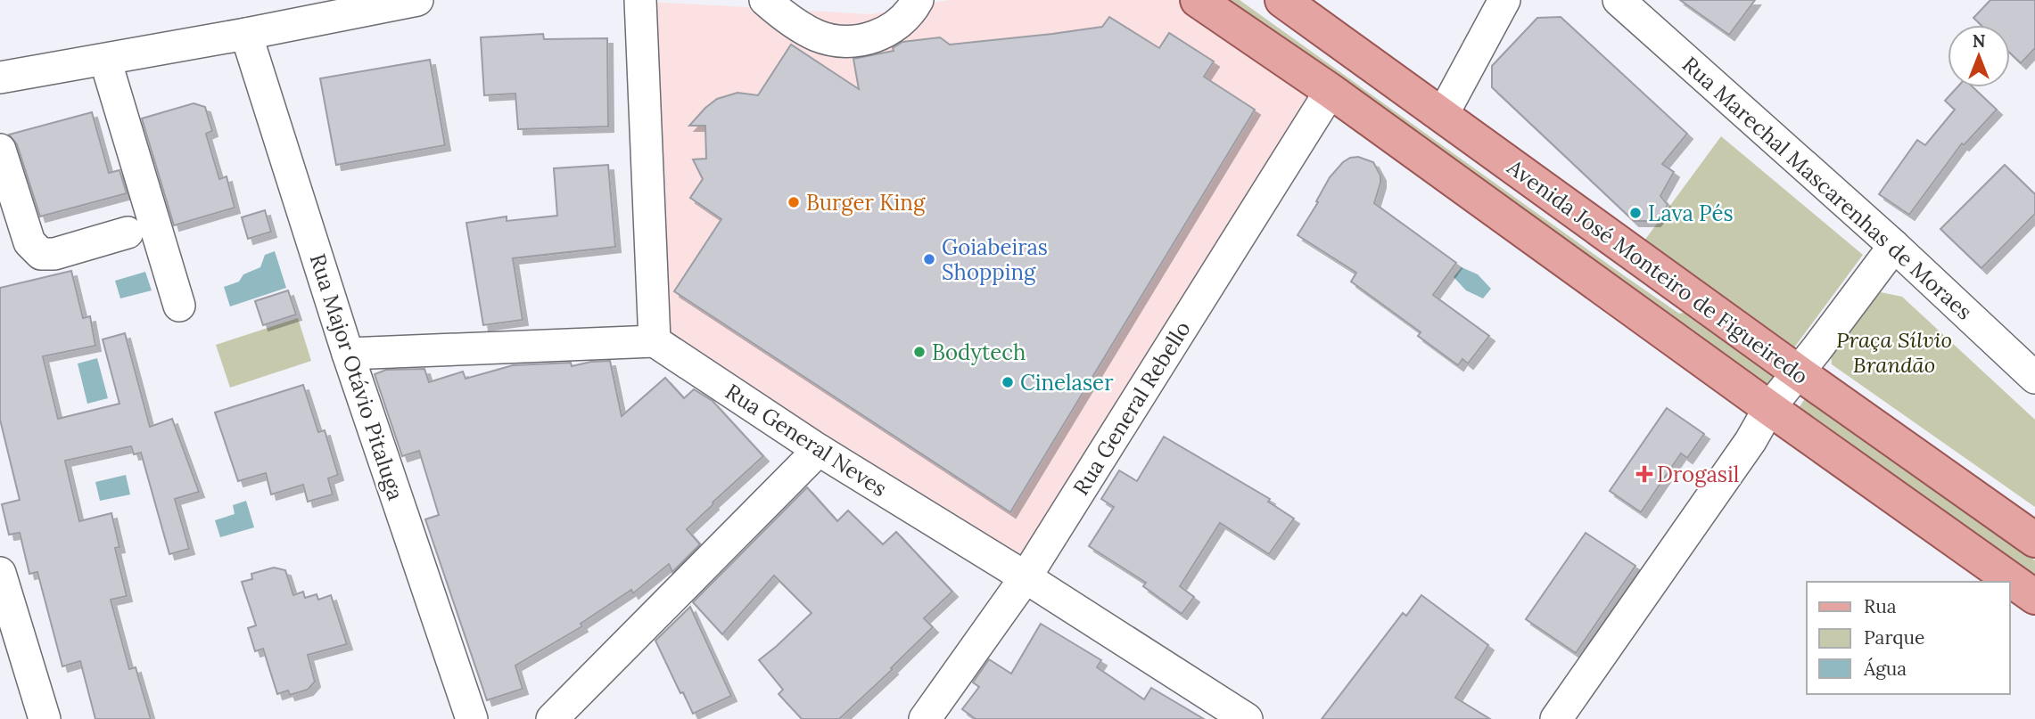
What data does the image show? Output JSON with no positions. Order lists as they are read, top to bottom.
{
  "streets": {
    "main road": ["Avenida José Monteiro de Figueiredo"],
    "street": [
      "Rua Marechal Mascarenhas de Moraes",
      "Rua Major Otávio Pitaluga",
      "Rua General Rebello",
      "Rua General Neves"
    ]
  },
  "crossings": [
    ["Avenida José Monteiro de Figueiredo", "Rua General Rebello"],
    ["Rua General Rebello", "Rua General Neves"]
  ],
  "parks": ["Praça Sílvio Brandão"],
  "places": {
    "other": [
      "Burger King",
      "Lava Pés",
      "Goiabeiras Shopping",
      "Bodytech",
      "Cinelaser"
    ],
    "health": ["Drogasil"]
  },
  "legend": ["Rua", "Parque", "Água"],
  "north": "top"
}
